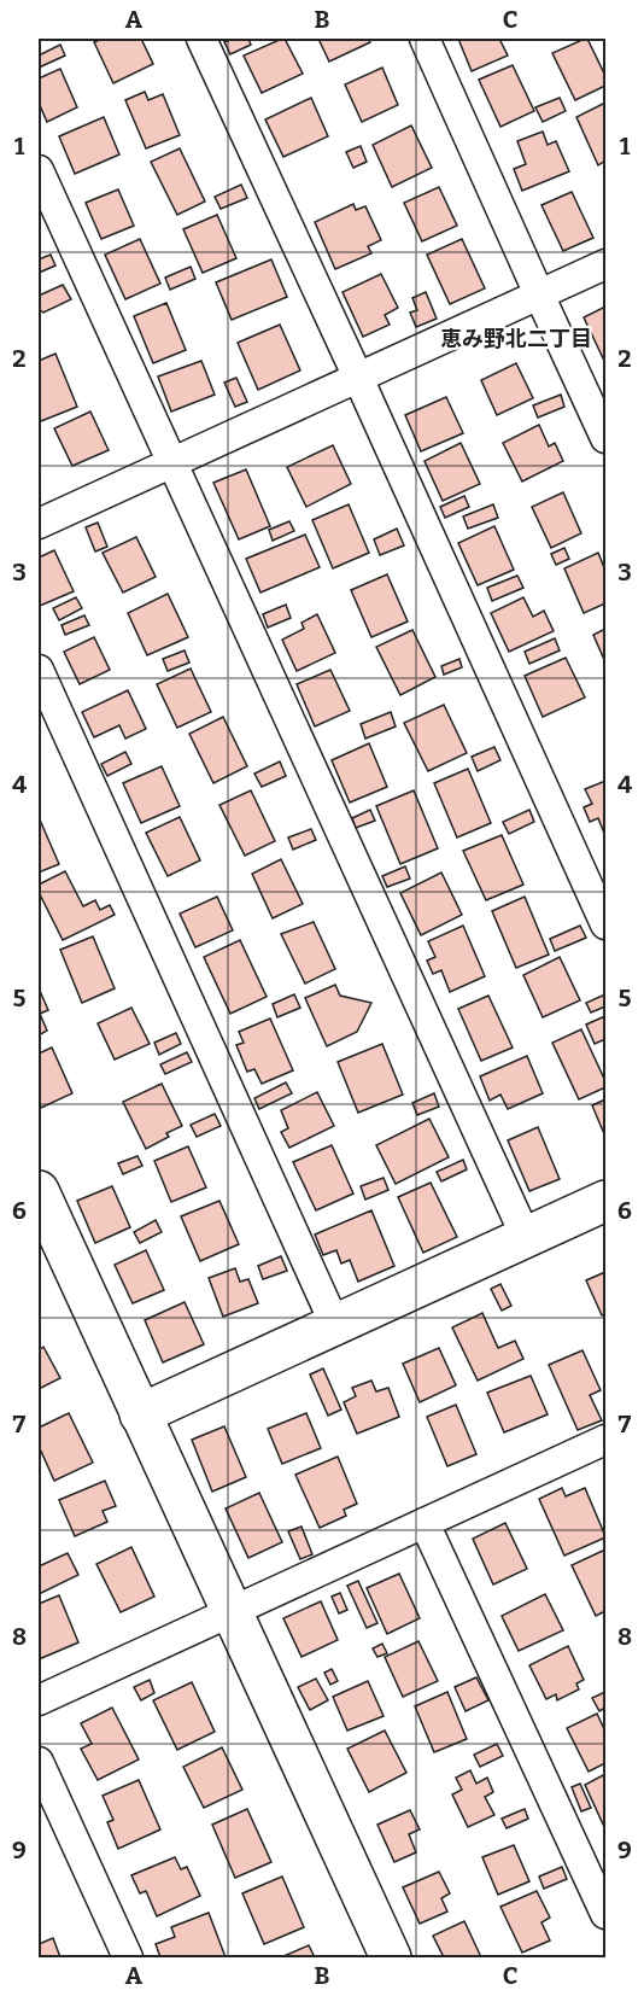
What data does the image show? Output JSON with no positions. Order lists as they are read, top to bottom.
{
  "districts": ["恵み野北二丁目"],
  "grid": {
    "columns": ["A", "B", "C"],
    "rows": [
      "1",
      "2",
      "3",
      "4",
      "5",
      "6",
      "7",
      "8",
      "9"
    ]
  }
}
